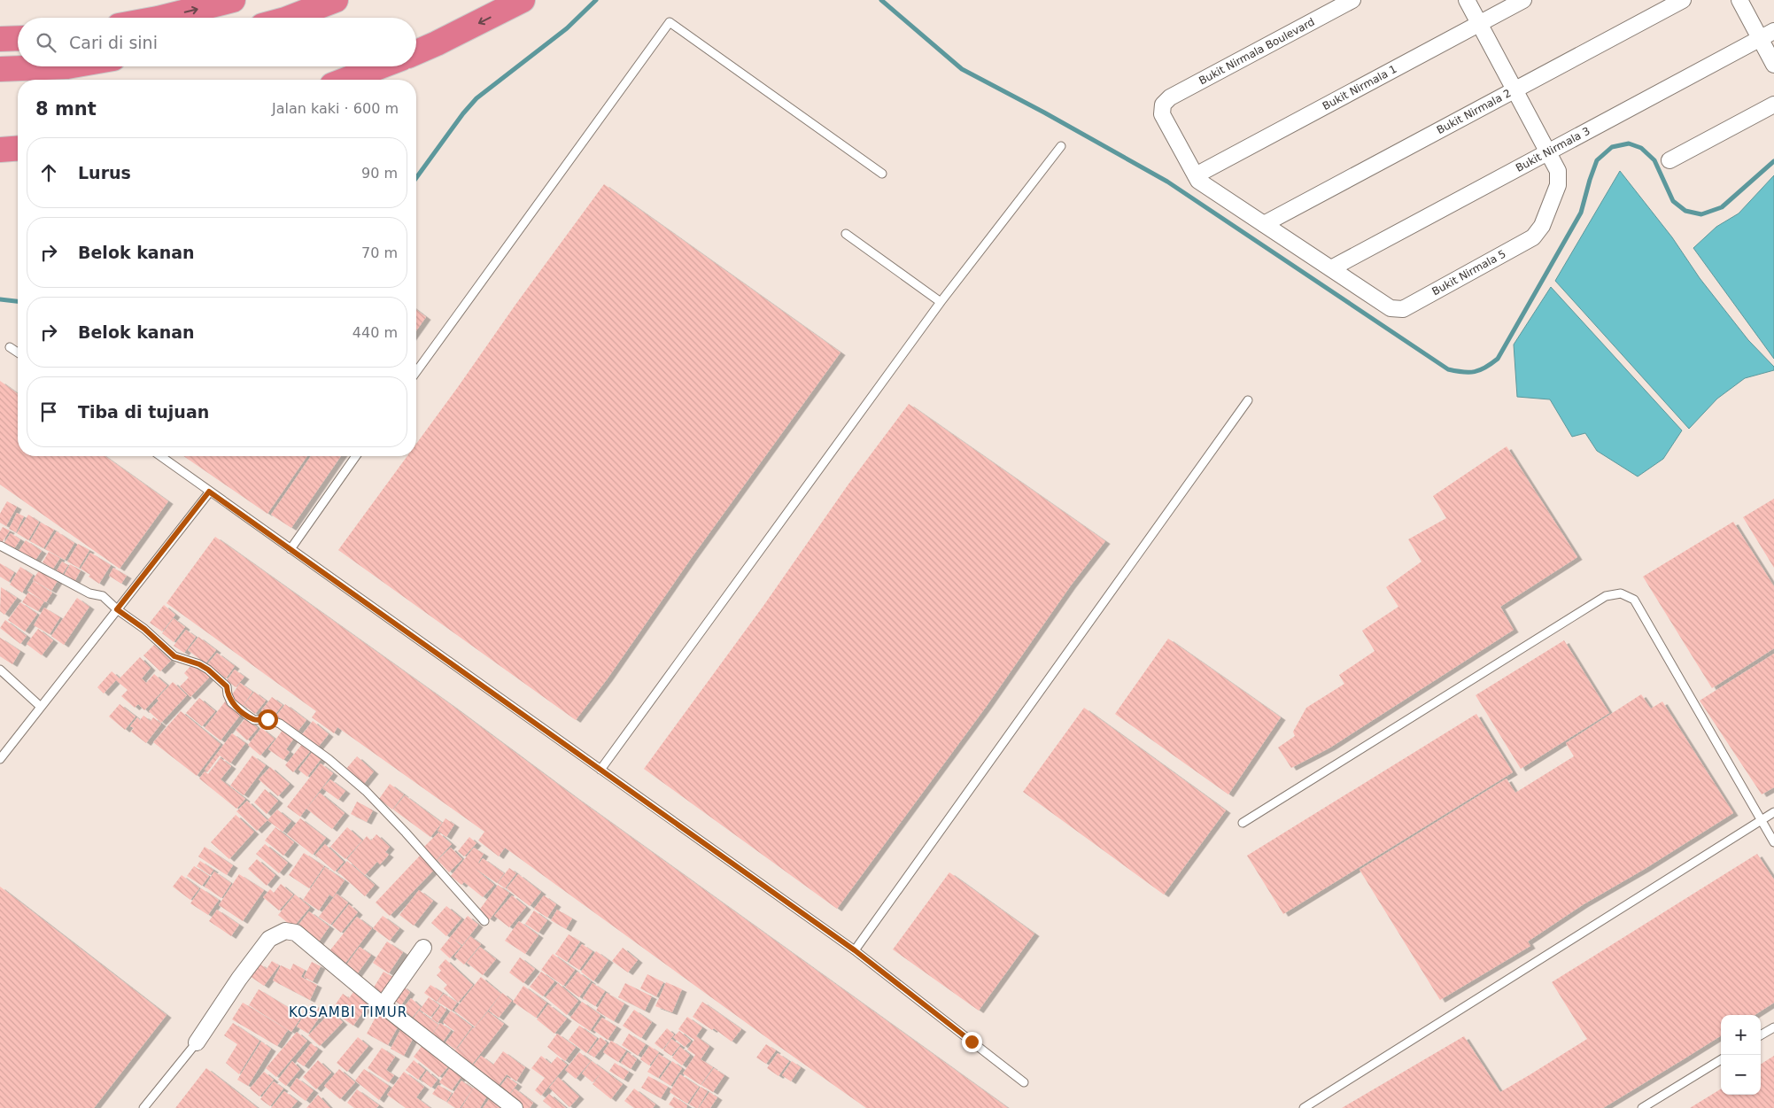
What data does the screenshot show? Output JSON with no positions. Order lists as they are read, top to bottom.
{
  "streets": {
    "street": [
      "Bukit Nirmala Boulevard",
      "Bukit Nirmala 1",
      "Bukit Nirmala 2",
      "Bukit Nirmala 3",
      "Bukit Nirmala 5"
    ]
  },
  "crossings": [
    ["Bukit Nirmala Boulevard", "Bukit Nirmala 1"],
    ["Bukit Nirmala 3", "Bukit Nirmala 5"]
  ],
  "districts": ["KOSAMBI TIMUR"],
  "page": {
    "search": "Cari di sini",
    "heading": ["8 mnt", "Jalan kaki · 600 m"],
    "list": [
      ["Lurus", "90 m"],
      ["Belok kanan", "70 m"],
      ["Belok kanan", "440 m"],
      "Tiba di tujuan"
    ],
    "map_buttons": ["+", "−"]
  }
}
